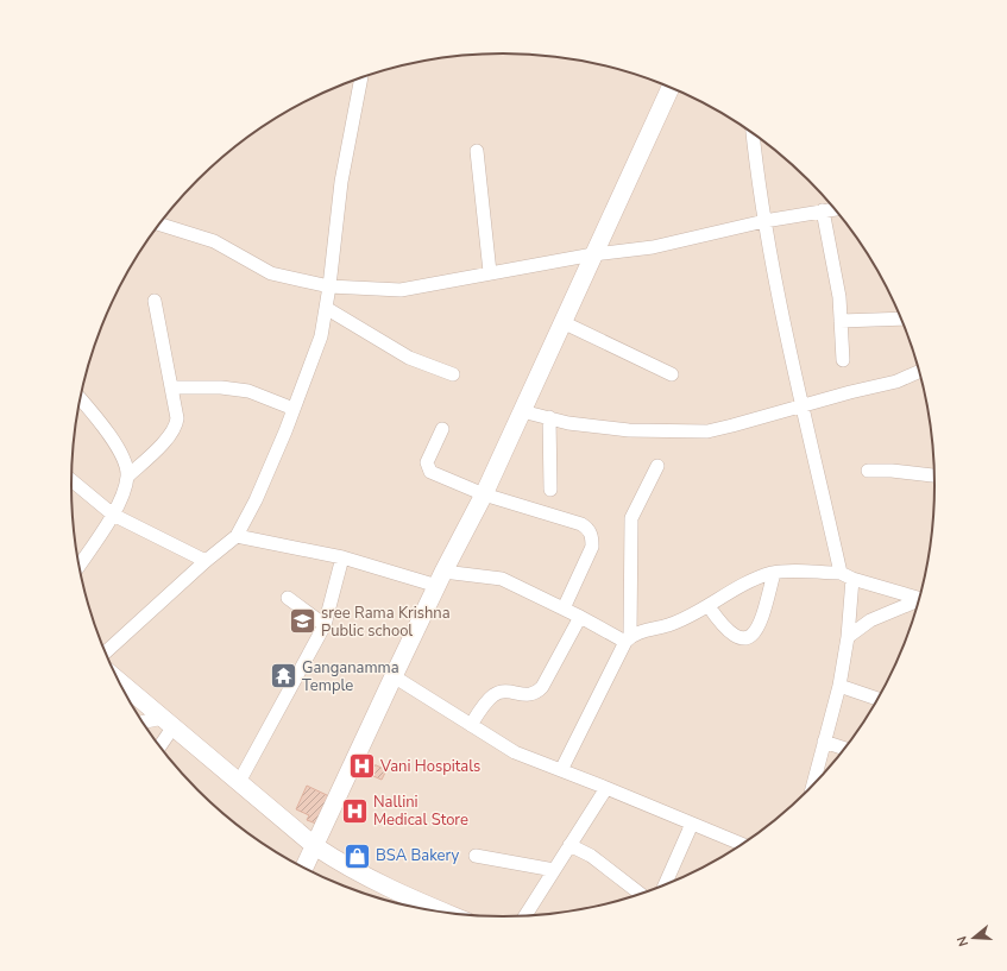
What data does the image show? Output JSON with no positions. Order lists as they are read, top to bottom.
{
  "places": {
    "school or university": ["sree Rama Krishna Public school"],
    "temple": ["Ganganamma Temple"],
    "hospital": ["Vani Hospitals", "Nallini Medical Store"],
    "shop": ["BSA Bakery"]
  },
  "north": "left"
}
